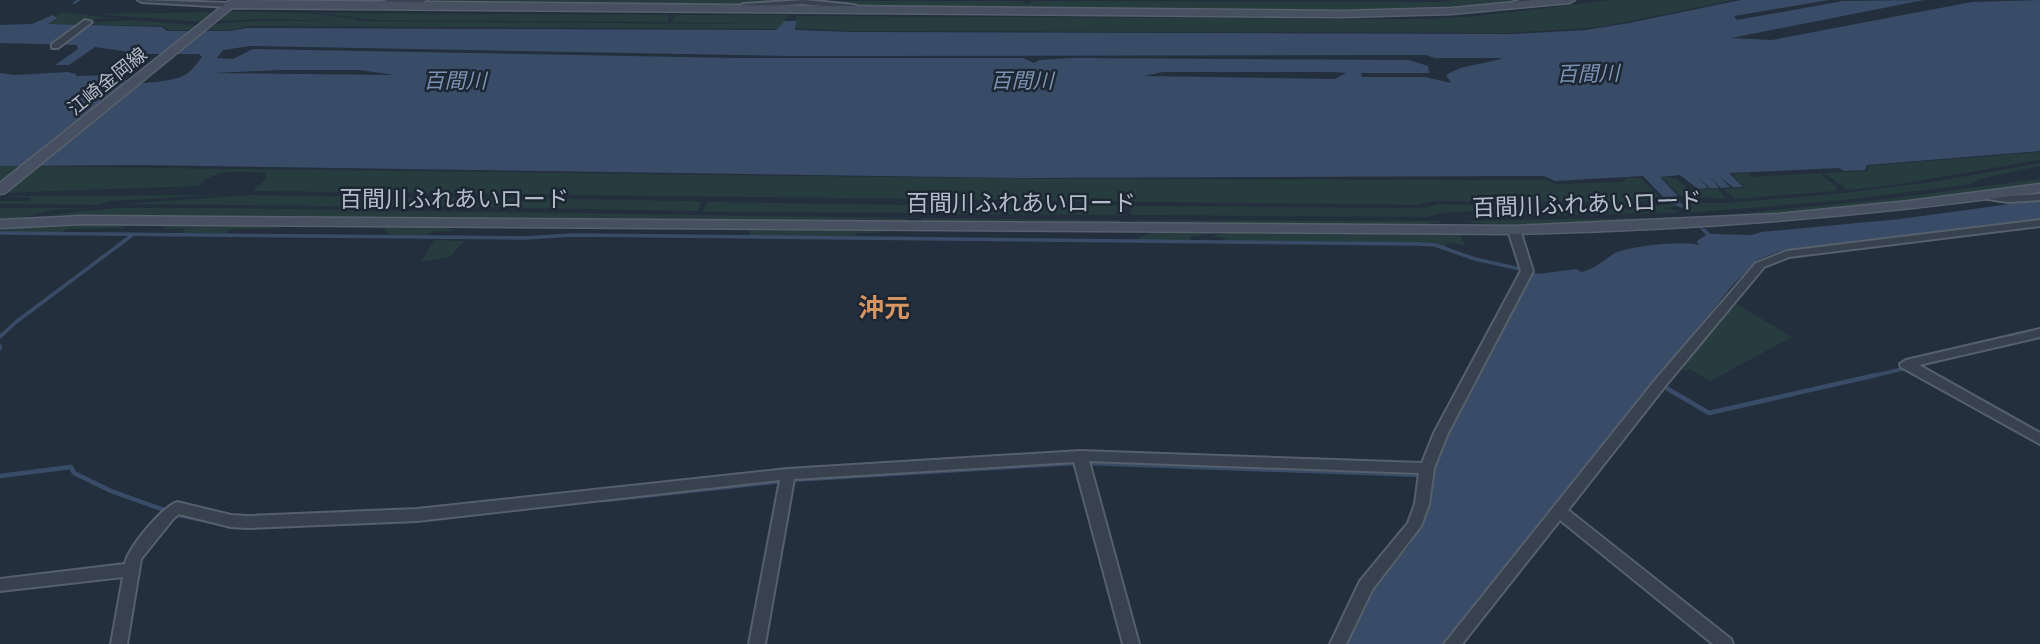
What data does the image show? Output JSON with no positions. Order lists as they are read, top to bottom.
{
  "streets": {
    "street": ["江崎金岡線", "百間川ふれあいロード"]
  },
  "districts": ["沖元"],
  "water": ["百間川"]
}
